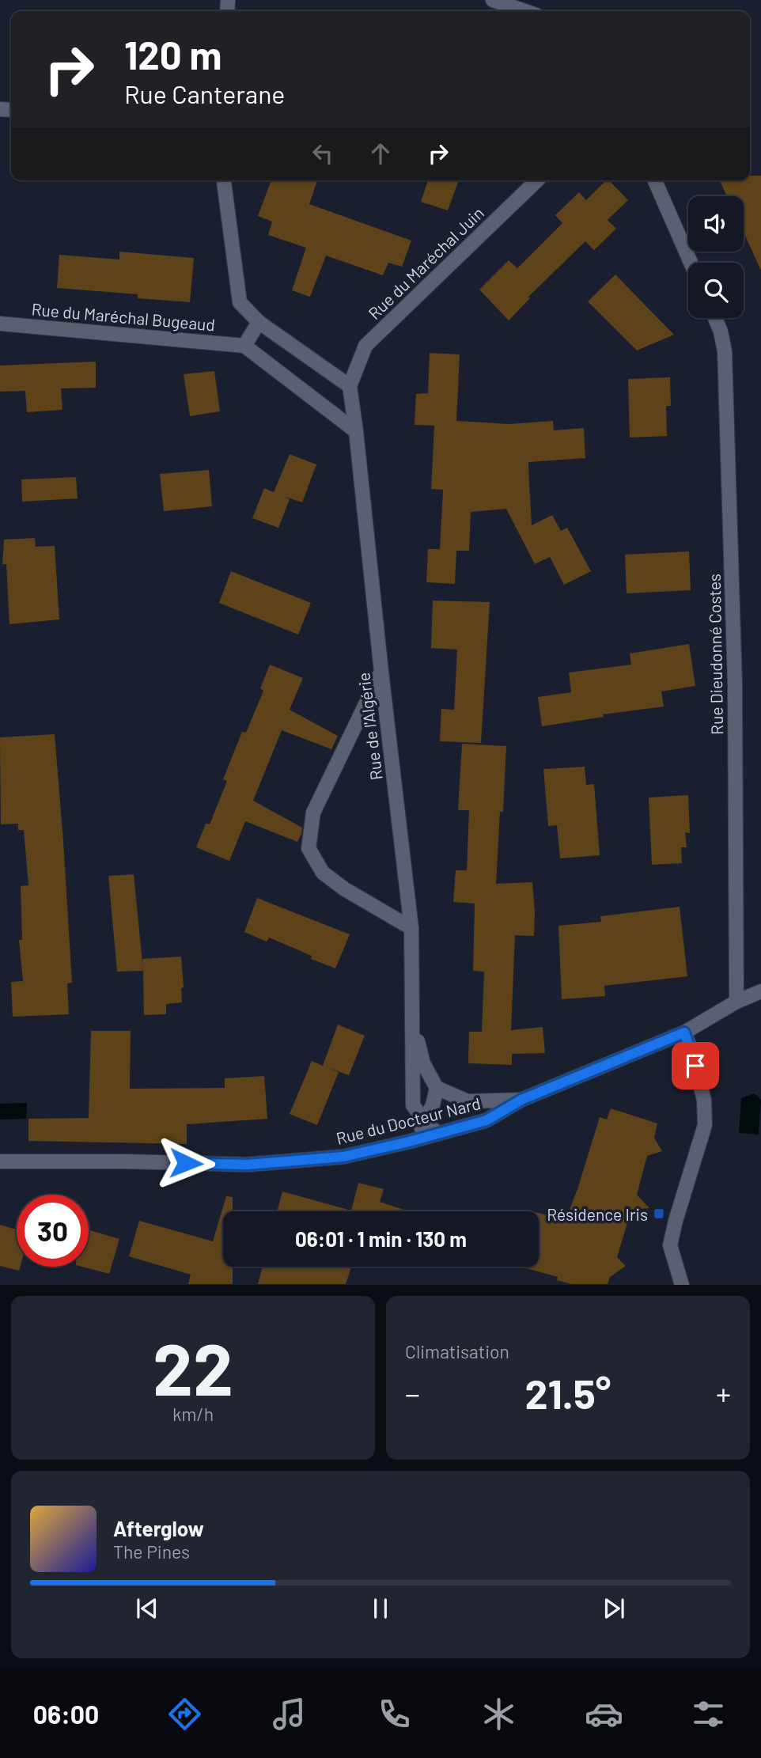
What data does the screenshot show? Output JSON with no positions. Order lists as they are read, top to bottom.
{
  "streets": {
    "street": [
      "Rue du Maréchal Juin",
      "Rue du Maréchal Bugeaud",
      "Rue Dieudonné Costes",
      "Rue de l'Algérie",
      "Rue du Docteur Nard"
    ]
  },
  "crossings": [
    ["Rue du Maréchal Juin", "Rue de l'Algérie"],
    ["Rue Dieudonné Costes", "Rue du Docteur Nard"],
    ["Rue de l'Algérie", "Rue du Docteur Nard"]
  ],
  "places": {
    "transit": ["Résidence Iris"]
  },
  "page": {
    "turn": ["120 m", "Rue Canterane"],
    "limit": "30",
    "trip": "06:01 · 1 min · 130 m",
    "tile": [
      ["22", "km/h"],
      "Climatisation"
    ],
    "heat": ["−", "21.5°", "+"],
    "song": ["Afterglow", "The Pines"],
    "tabs": "06:00"
  }
}
